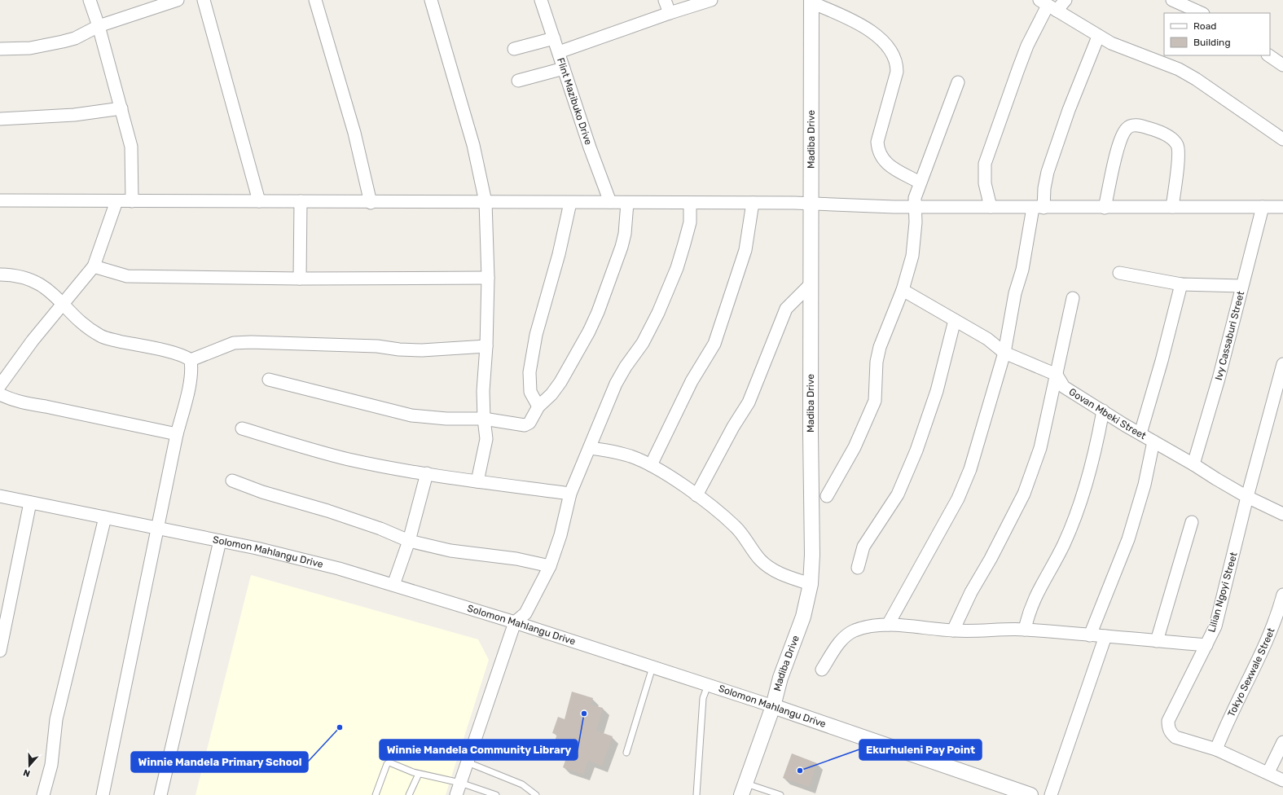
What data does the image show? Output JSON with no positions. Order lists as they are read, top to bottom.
{
  "streets": {
    "street": [
      "Flint Mazibuko Drive",
      "Madiba Drive",
      "Ivy Cassaburi Street",
      "Govan Mbeki Street",
      "Solomon Mahlangu Drive",
      "Lilian Ngoyi Street",
      "Tokyo Sexwale Street"
    ]
  },
  "crossings": [
    ["Madiba Drive", "Solomon Mahlangu Drive"],
    ["Ivy Cassaburi Street", "Govan Mbeki Street"],
    ["Govan Mbeki Street", "Lilian Ngoyi Street"],
    ["Lilian Ngoyi Street", "Tokyo Sexwale Street"]
  ],
  "places": ["Winnie Mandela Community Library", "Winnie Mandela Primary School", "Ekurhuleni Pay Point"],
  "legend": ["Road", "Building"],
  "north": "bottom"
}
